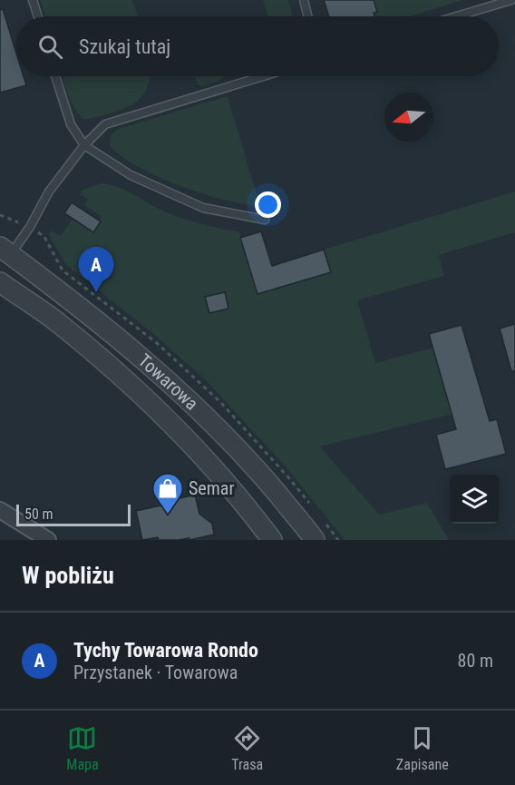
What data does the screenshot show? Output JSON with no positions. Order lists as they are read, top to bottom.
{
  "streets": {
    "street": ["Towarowa"]
  },
  "places": {
    "shop": ["Semar"]
  },
  "scale_bar": "50 m",
  "north": "left",
  "page": {
    "search": "Szukaj tutaj",
    "pins": "A",
    "scale": "50 m",
    "heading": "W pobliżu",
    "list": [
      {
        "mark": "A",
        "name": "Tychy Towarowa Rondo",
        "note": "Przystanek · Towarowa",
        "value": "80 m"
      }
    ],
    "nav": ["Mapa", "Trasa", "Zapisane"]
  }
}
